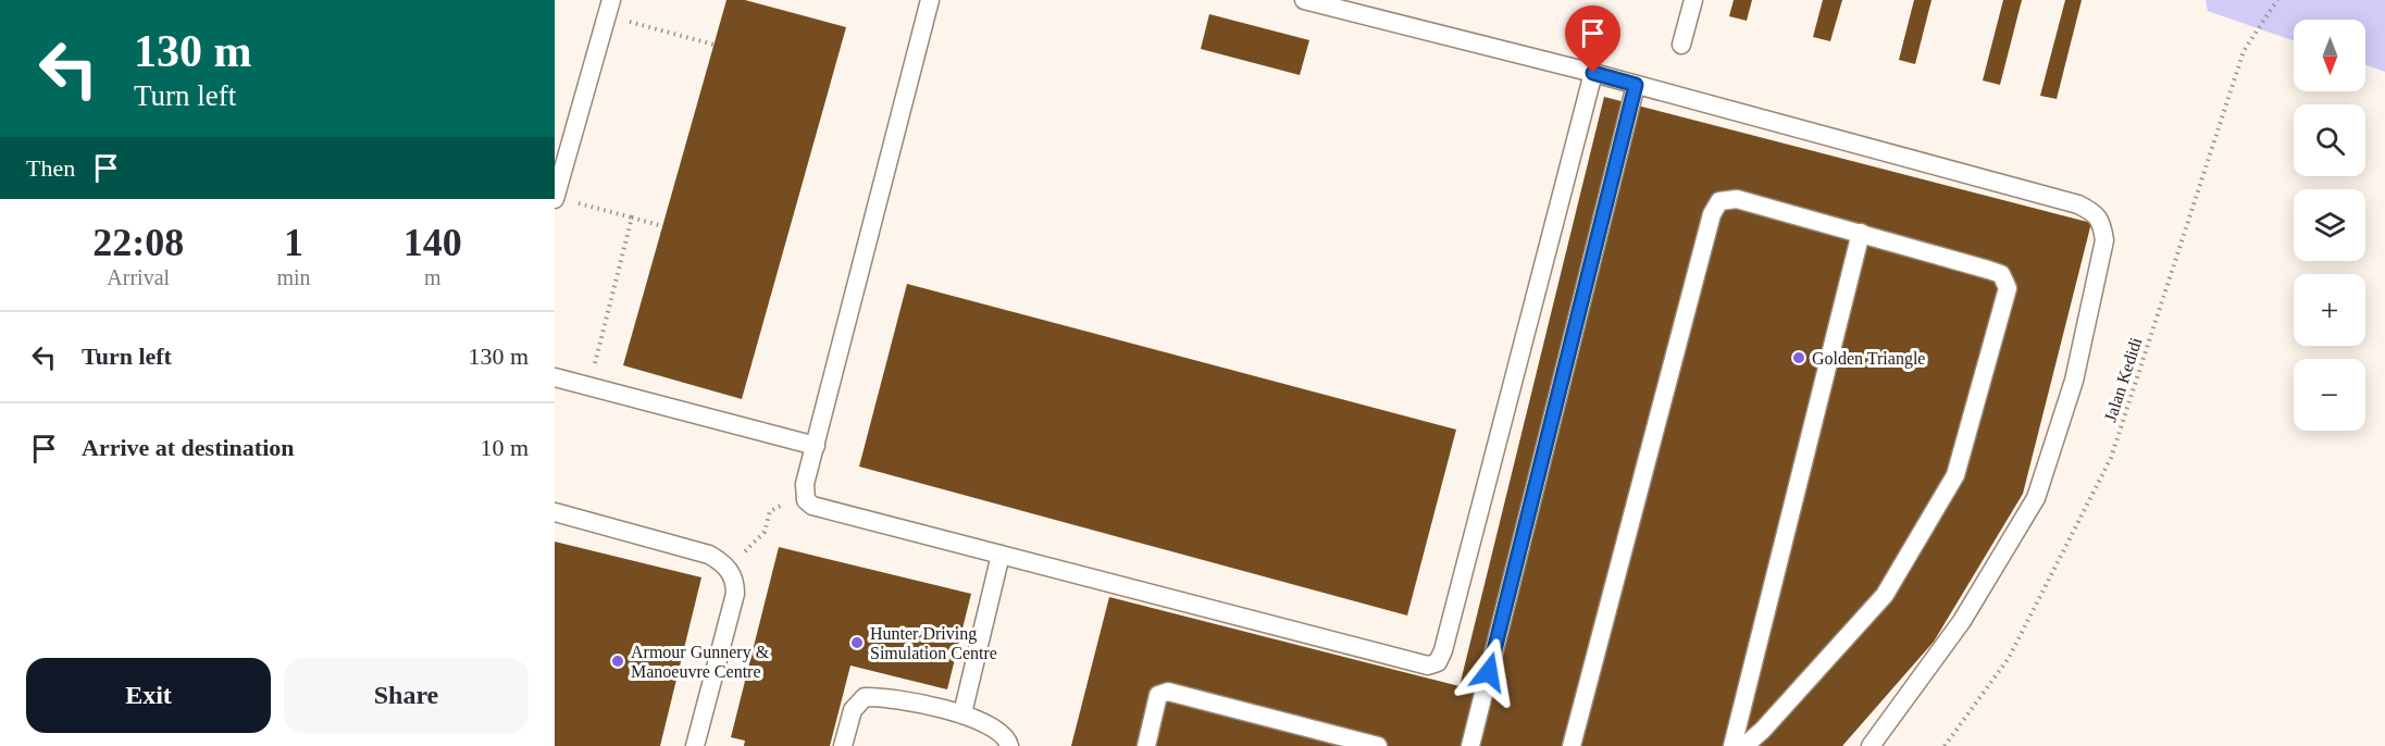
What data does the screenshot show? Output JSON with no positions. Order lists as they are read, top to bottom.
{
  "streets": {
    "path": ["Jalan Kedidi"]
  },
  "places": ["Golden Triangle", "Hunter Driving Simulation Centre", "Armour Gunnery & Manoeuvre Centre"],
  "north": "bottom",
  "page": {
    "turn": ["130 m", "Turn left"],
    "map_buttons": ["+", "−"],
    "then": "Then",
    "eta": [
      "22:08",
      "Arrival",
      "1",
      "min",
      "140",
      "m"
    ],
    "list": [
      {
        "name": "Turn left",
        "value": "130 m"
      },
      {
        "name": "Arrive at destination",
        "value": "10 m"
      }
    ],
    "buttons": ["Exit", "Share"]
  }
}
